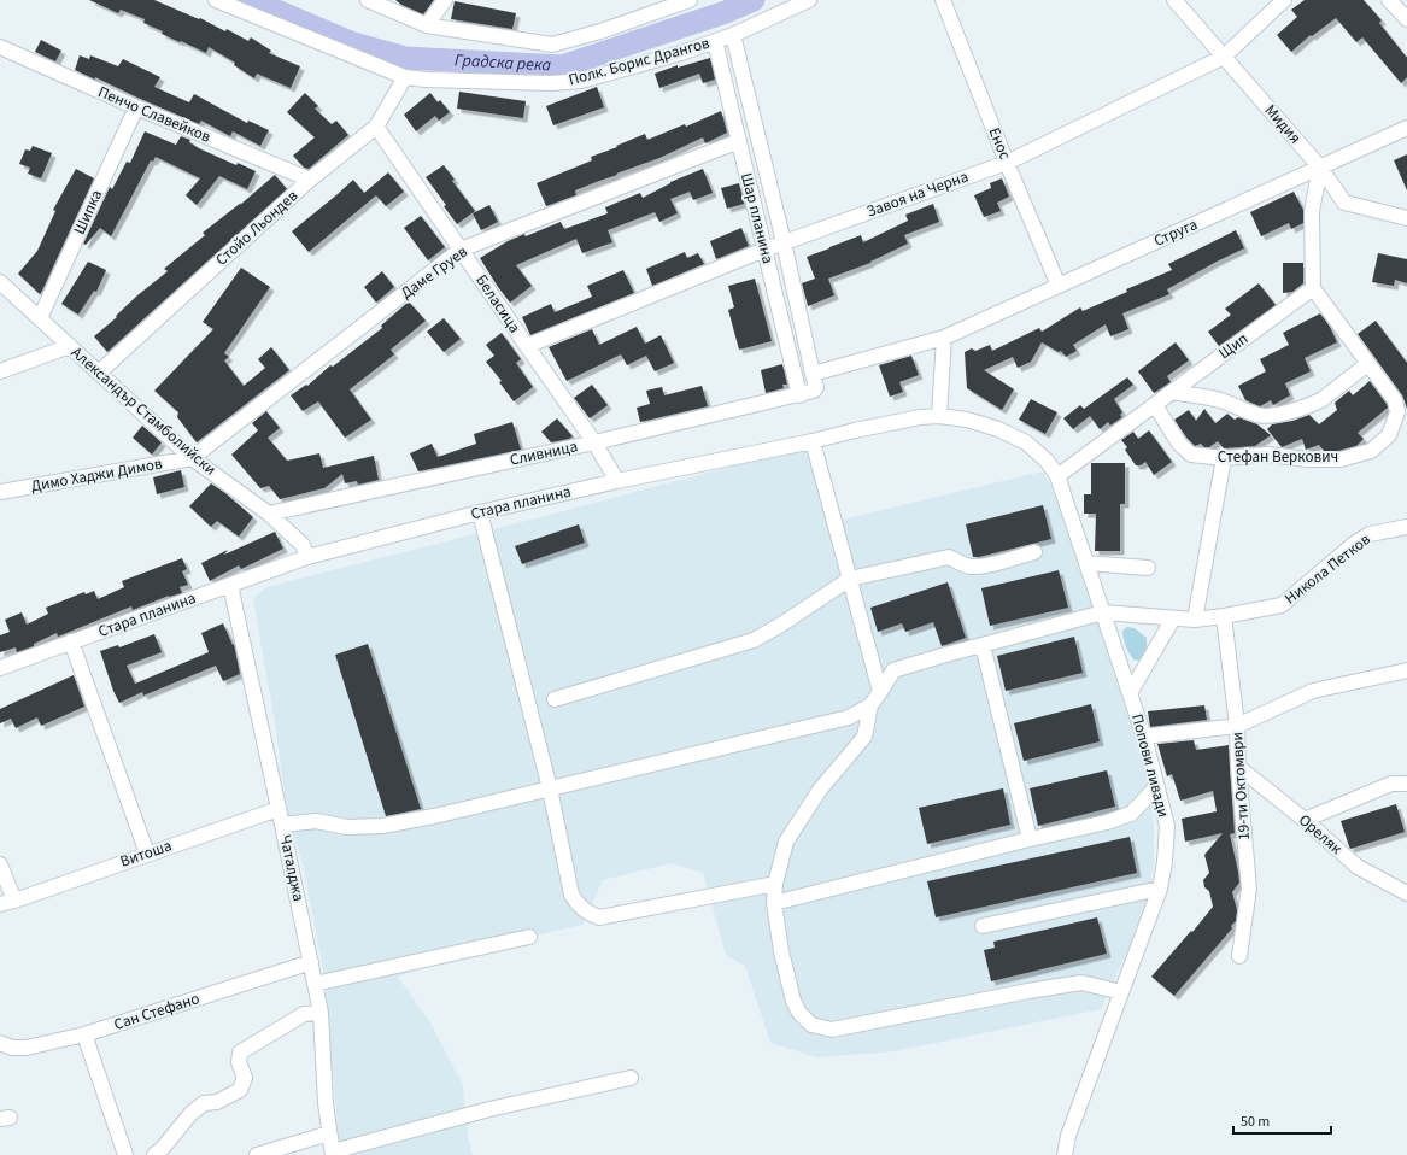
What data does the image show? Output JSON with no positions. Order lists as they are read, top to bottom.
{
  "streets": {
    "street": [
      "Полк. Борис Дрангов",
      "Пенчо Славейков",
      "Мидия",
      "Енос",
      "Завоя на Черна",
      "Шипка",
      "Шар планина",
      "Стойо Льондев",
      "Струга",
      "Даме Груев",
      "Беласица",
      "Щип",
      "Александър Стамболийски",
      "Сливница",
      "Стефан Веркович",
      "Димо Хаджи Димов",
      "Стара планина",
      "Никола Петков",
      "Попови ливади",
      "19-ти Октомври",
      "Ореляк",
      "Витоша",
      "Чаталджа",
      "Сан Стефано"
    ]
  },
  "crossings": [
    ["Полк. Борис Дрангов", "Шар планина"],
    ["Полк. Борис Дрангов", "Стойо Льондев"],
    ["Пенчо Славейков", "Шипка"],
    ["Пенчо Славейков", "Стойо Льондев"],
    ["Мидия", "Завоя на Черна"],
    ["Мидия", "Струга"],
    ["Енос", "Завоя на Черна"],
    ["Енос", "Струга"],
    ["Завоя на Черна", "Шар планина"],
    ["Завоя на Черна", "Беласица"],
    ["Шипка", "Александър Стамболийски"],
    ["Шар планина", "Струга"],
    ["Шар планина", "Даме Груев"],
    ["Шар планина", "Сливница"],
    ["Стойо Льондев", "Беласица"],
    ["Стойо Льондев", "Александър Стамболийски"],
    ["Струга", "Сливница"],
    ["Даме Груев", "Беласица"],
    ["Даме Груев", "Александър Стамболийски"],
    ["Даме Груев", "Димо Хаджи Димов"],
    ["Беласица", "Сливница"],
    ["Беласица", "Стара планина"],
    ["Щип", "Стефан Веркович"],
    ["Щип", "Попови ливади"],
    ["Александър Стамболийски", "Сливница"],
    ["Александър Стамболийски", "Димо Хаджи Димов"],
    ["Александър Стамболийски", "Стара планина"],
    ["Стара планина", "Попови ливади"],
    ["Стара планина", "Чаталджа"],
    ["Никола Петков", "Попови ливади"],
    ["Никола Петков", "19-ти Октомври"],
    ["19-ти Октомври", "Ореляк"],
    ["Витоша", "Чаталджа"],
    ["Чаталджа", "Сан Стефано"]
  ],
  "water": ["Градска река"],
  "scale_bar": "50 m"
}
